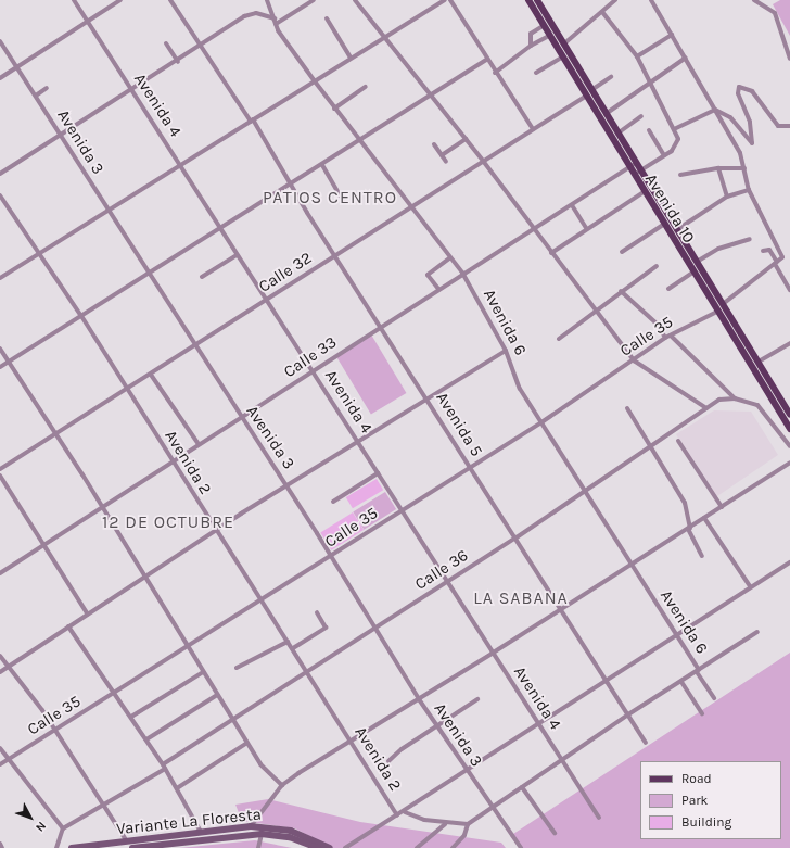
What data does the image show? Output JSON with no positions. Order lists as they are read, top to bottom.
{
  "streets": {
    "main road": ["Avenida 10", "Variante La Floresta"],
    "street": [
      "Avenida 4",
      "Avenida 3",
      "Calle 32",
      "Avenida 6",
      "Calle 35",
      "Calle 33",
      "Avenida 5",
      "Avenida 2",
      "Calle 36"
    ]
  },
  "crossings": [
    ["Avenida 4", "Calle 32"],
    ["Avenida 4", "Calle 35"],
    ["Avenida 4", "Calle 33"],
    ["Avenida 4", "Calle 36"],
    ["Avenida 3", "Calle 32"],
    ["Avenida 3", "Calle 35"],
    ["Avenida 3", "Calle 33"],
    ["Avenida 3", "Calle 36"],
    ["Avenida 10", "Calle 32"],
    ["Avenida 10", "Calle 35"],
    ["Avenida 10", "Calle 33"],
    ["Calle 32", "Avenida 6"],
    ["Calle 32", "Avenida 5"],
    ["Calle 32", "Avenida 2"],
    ["Avenida 6", "Calle 35"],
    ["Avenida 6", "Calle 33"],
    ["Avenida 6", "Calle 36"],
    ["Calle 35", "Avenida 5"],
    ["Calle 35", "Avenida 2"],
    ["Calle 33", "Avenida 5"],
    ["Calle 33", "Avenida 2"],
    ["Avenida 5", "Calle 36"],
    ["Avenida 2", "Calle 36"]
  ],
  "districts": ["PATIOS CENTRO", "12 DE OCTUBRE", "LA SABANA"],
  "legend": ["Road", "Park", "Building"],
  "north": "bottom right"
}
